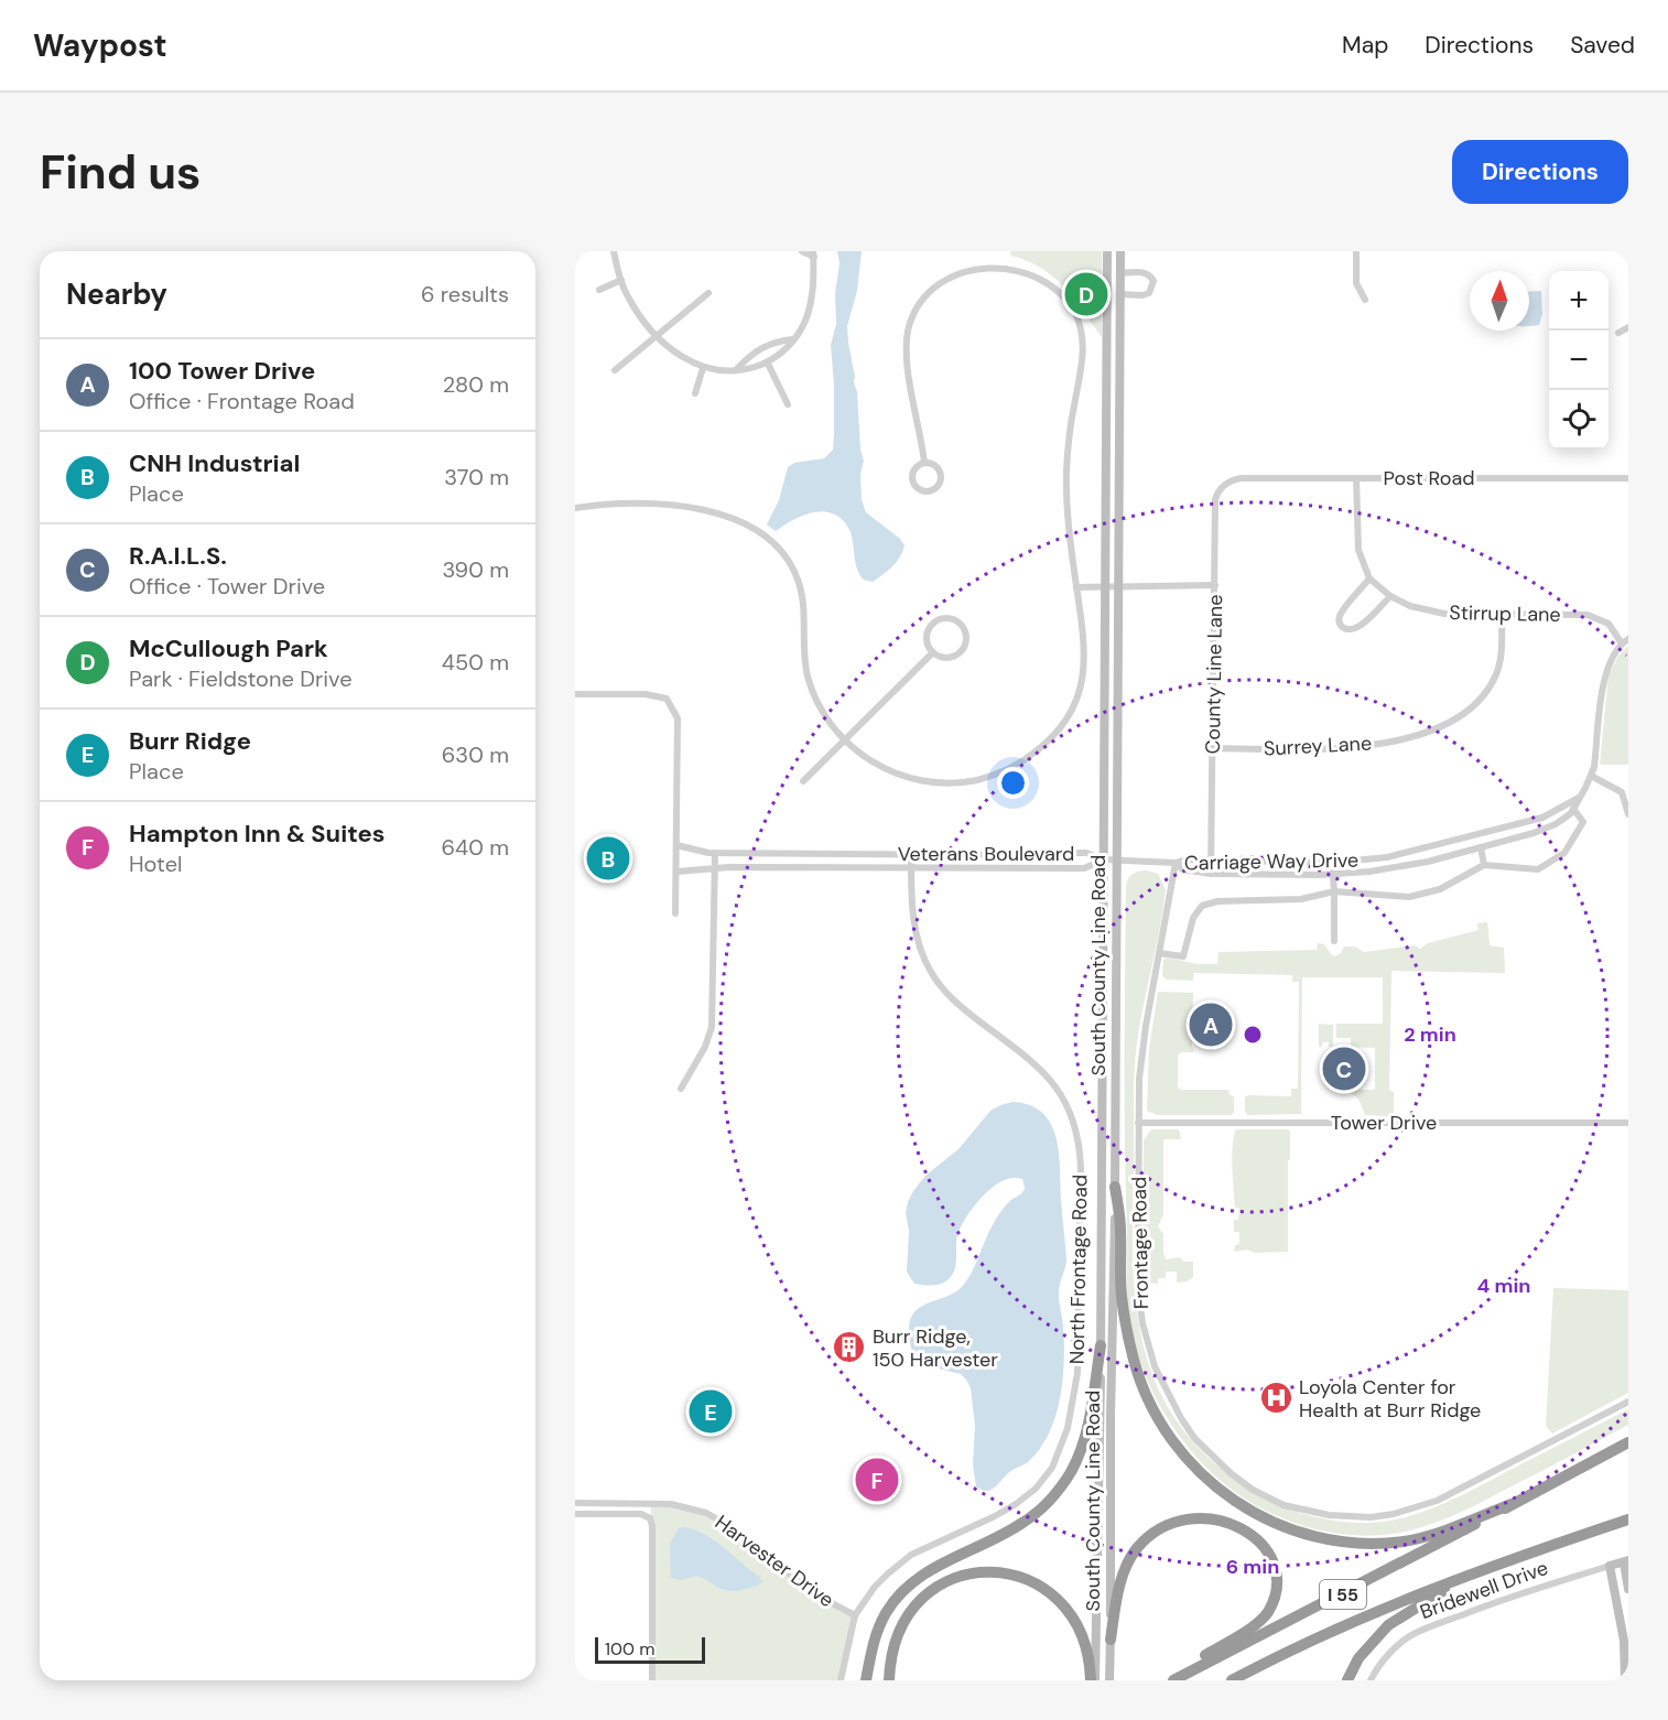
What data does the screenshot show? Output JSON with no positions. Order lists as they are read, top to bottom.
{
  "streets": {
    "highway": ["I 55"],
    "main road": ["South County Line Road", "Bridewell Drive"],
    "street": [
      "Post Road",
      "Stirrup Lane",
      "County Line Lane",
      "Surrey Lane",
      "Veterans Boulevard",
      "Carriage Way Drive",
      "Tower Drive",
      "Frontage Road",
      "North Frontage Road",
      "Harvester Drive"
    ]
  },
  "crossings": [
    ["Post Road", "County Line Lane"],
    ["Stirrup Lane", "Surrey Lane"],
    ["Stirrup Lane", "Carriage Way Drive"],
    ["County Line Lane", "Surrey Lane"],
    ["County Line Lane", "Carriage Way Drive"],
    ["Veterans Boulevard", "South County Line Road"],
    ["Veterans Boulevard", "North Frontage Road"],
    ["Carriage Way Drive", "Frontage Road"],
    ["Tower Drive", "Frontage Road"],
    ["North Frontage Road", "Harvester Drive"]
  ],
  "places": {
    "building": ["Burr Ridge, 150 Harvester"],
    "hospital": ["Loyola Center for Health at Burr Ridge"]
  },
  "scale_bar": "100 m",
  "north": "top",
  "page": {
    "header": "Waypost",
    "nav": ["Map", "Directions", "Saved"],
    "buttons": "Directions",
    "title": "Find us",
    "heading": ["Nearby", "6 results"],
    "pins": [
      "D",
      "B",
      "A",
      "C",
      "E",
      "F"
    ],
    "map_buttons": ["+", "−"],
    "list": [
      {
        "mark": "A",
        "name": "100 Tower Drive",
        "note": "Office · Frontage Road",
        "value": "280 m"
      },
      {
        "mark": "B",
        "name": "CNH Industrial",
        "note": "Place",
        "value": "370 m"
      },
      {
        "mark": "C",
        "name": "R.A.I.L.S.",
        "note": "Office · Tower Drive",
        "value": "390 m"
      },
      {
        "mark": "D",
        "name": "McCullough Park",
        "note": "Park · Fieldstone Drive",
        "value": "450 m"
      },
      {
        "mark": "E",
        "name": "Burr Ridge",
        "note": "Place",
        "value": "630 m"
      },
      {
        "mark": "F",
        "name": "Hampton Inn & Suites",
        "note": "Hotel",
        "value": "640 m"
      }
    ],
    "scale": "100 m"
  },
  "rings": ["2 min", "4 min", "6 min"]
}
